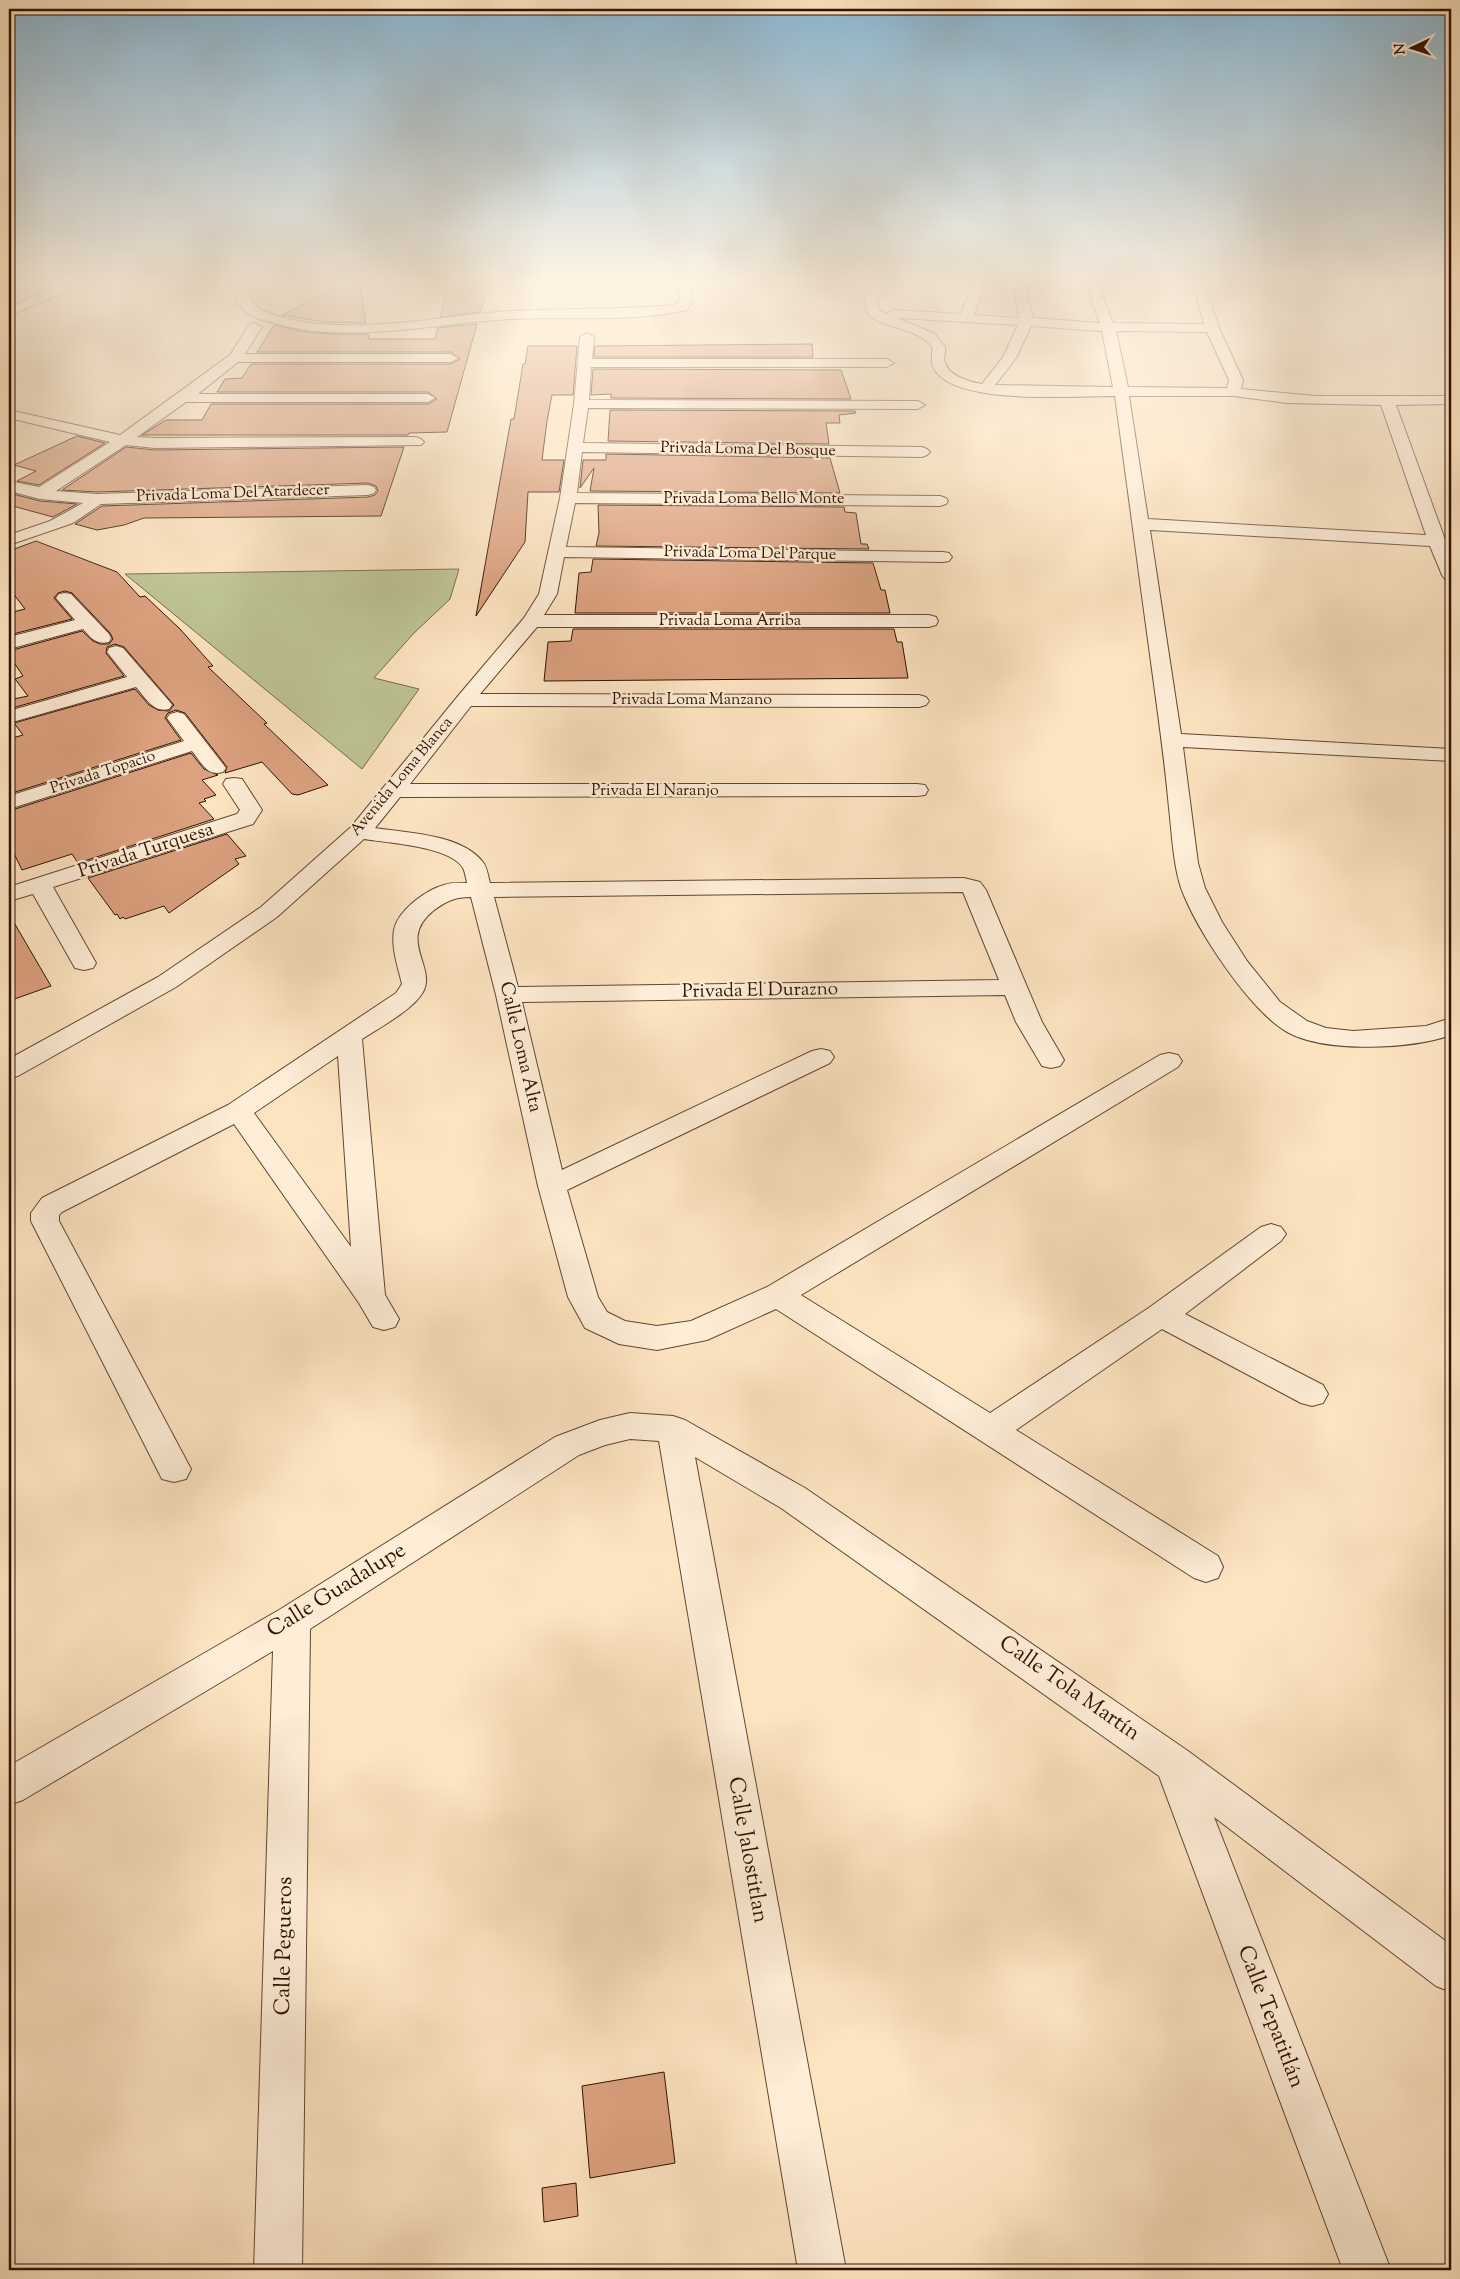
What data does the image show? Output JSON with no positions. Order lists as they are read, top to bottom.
{
  "streets": {
    "street": [
      "Privada Loma Del Bosque",
      "Privada Loma Del Atardecer",
      "Privada Loma Bello Monte",
      "Privada Loma Del Parque",
      "Privada Loma Arriba",
      "Privada Loma Manzano",
      "Privada Topacio",
      "Avenida Loma Blanca",
      "Privada El Naranjo",
      "Privada Turquesa",
      "Privada El Durazno",
      "Calle Loma Alta",
      "Calle Guadalupe",
      "Calle Tola Martín",
      "Calle Jalostitlan",
      "Calle Pegueros",
      "Calle Tepatitlán"
    ]
  },
  "crossings": [
    ["Privada Loma Del Bosque", "Avenida Loma Blanca"],
    ["Privada Loma Bello Monte", "Avenida Loma Blanca"],
    ["Privada Loma Del Parque", "Avenida Loma Blanca"],
    ["Privada Loma Arriba", "Avenida Loma Blanca"],
    ["Privada Loma Manzano", "Avenida Loma Blanca"],
    ["Avenida Loma Blanca", "Privada El Naranjo"],
    ["Avenida Loma Blanca", "Calle Loma Alta"],
    ["Privada El Durazno", "Calle Loma Alta"],
    ["Calle Guadalupe", "Calle Tola Martín"],
    ["Calle Guadalupe", "Calle Jalostitlan"],
    ["Calle Guadalupe", "Calle Pegueros"],
    ["Calle Tola Martín", "Calle Jalostitlan"],
    ["Calle Tola Martín", "Calle Tepatitlán"]
  ],
  "north": "left"
}
